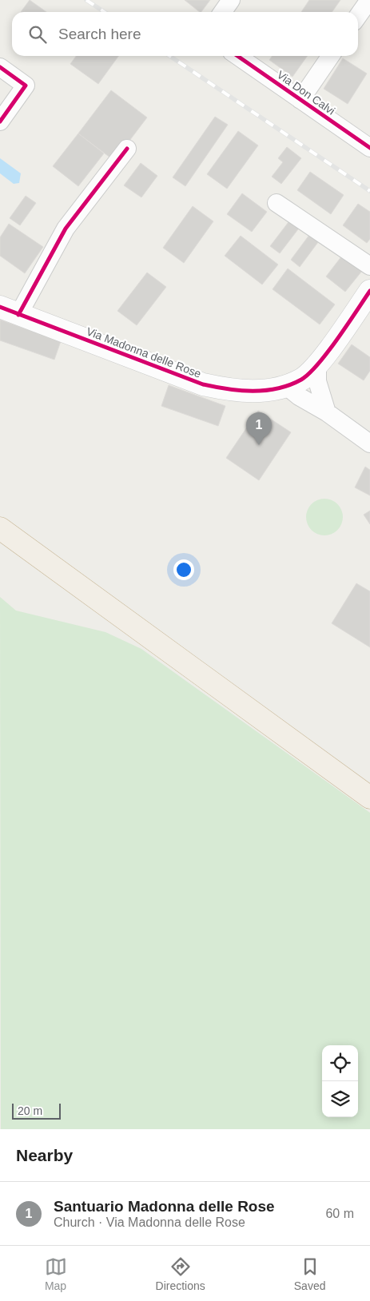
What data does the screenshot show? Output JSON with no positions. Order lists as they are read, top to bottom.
{
  "streets": {
    "street": ["Via Don Calvi", "Via Madonna delle Rose"]
  },
  "scale_bar": "20 m",
  "page": {
    "search": "Search here",
    "pins": "1",
    "scale": "20 m",
    "heading": "Nearby",
    "list": [
      {
        "mark": "1",
        "name": "Santuario Madonna delle Rose",
        "note": "Church · Via Madonna delle Rose",
        "value": "60 m"
      }
    ],
    "nav": ["Map", "Directions", "Saved"]
  }
}
